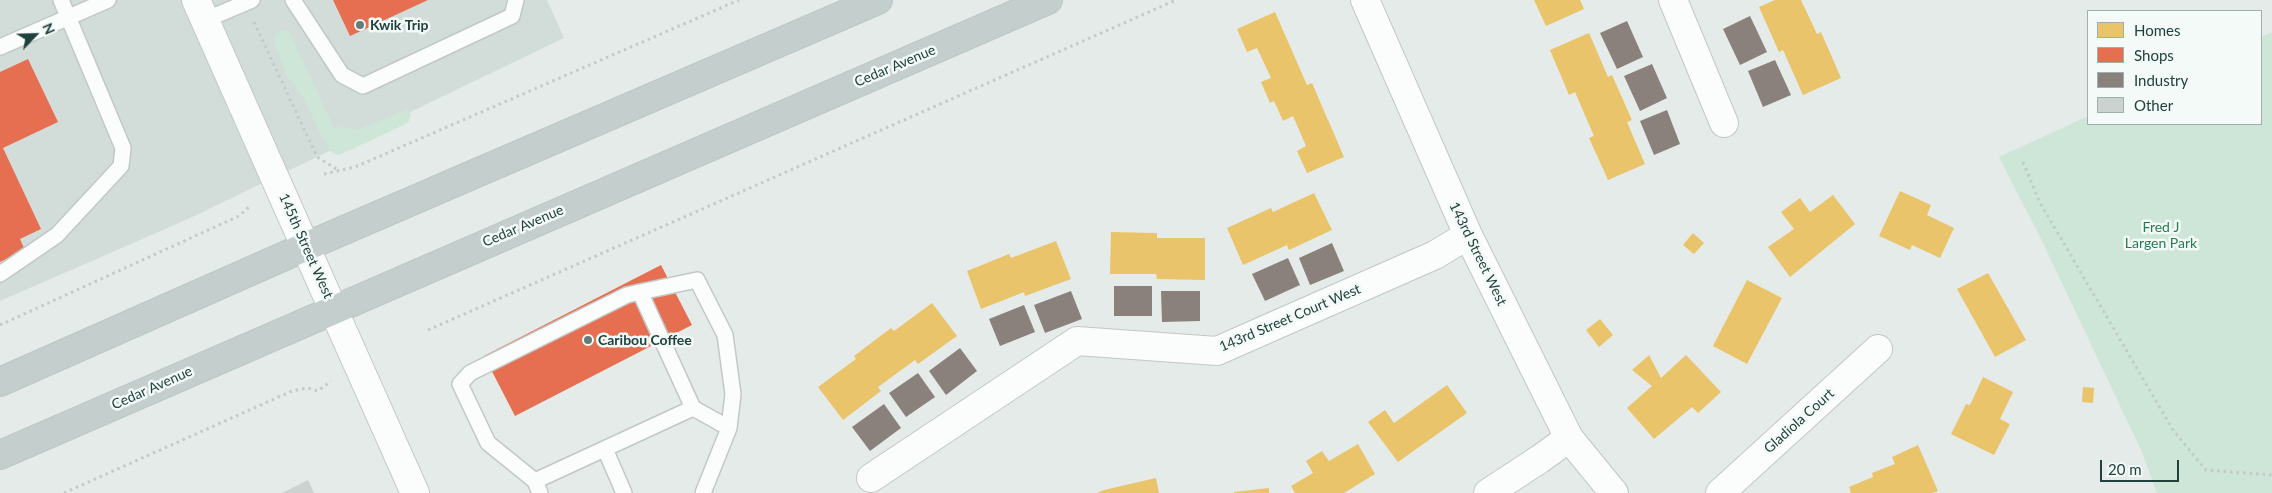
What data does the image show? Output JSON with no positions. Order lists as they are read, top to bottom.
{
  "streets": {
    "highway": ["Cedar Avenue"],
    "street": [
      "145th Street West",
      "143rd Street West",
      "143rd Street Court West",
      "Gladiola Court"
    ]
  },
  "crossings": [
    ["Cedar Avenue", "145th Street West"],
    ["143rd Street West", "143rd Street Court West"]
  ],
  "parks": ["Fred J Largen Park"],
  "places": ["Kwik Trip", "Caribou Coffee"],
  "legend": [
    "Homes",
    "Shops",
    "Industry",
    "Other"
  ],
  "scale_bar": "20 m",
  "north": "top right"
}
